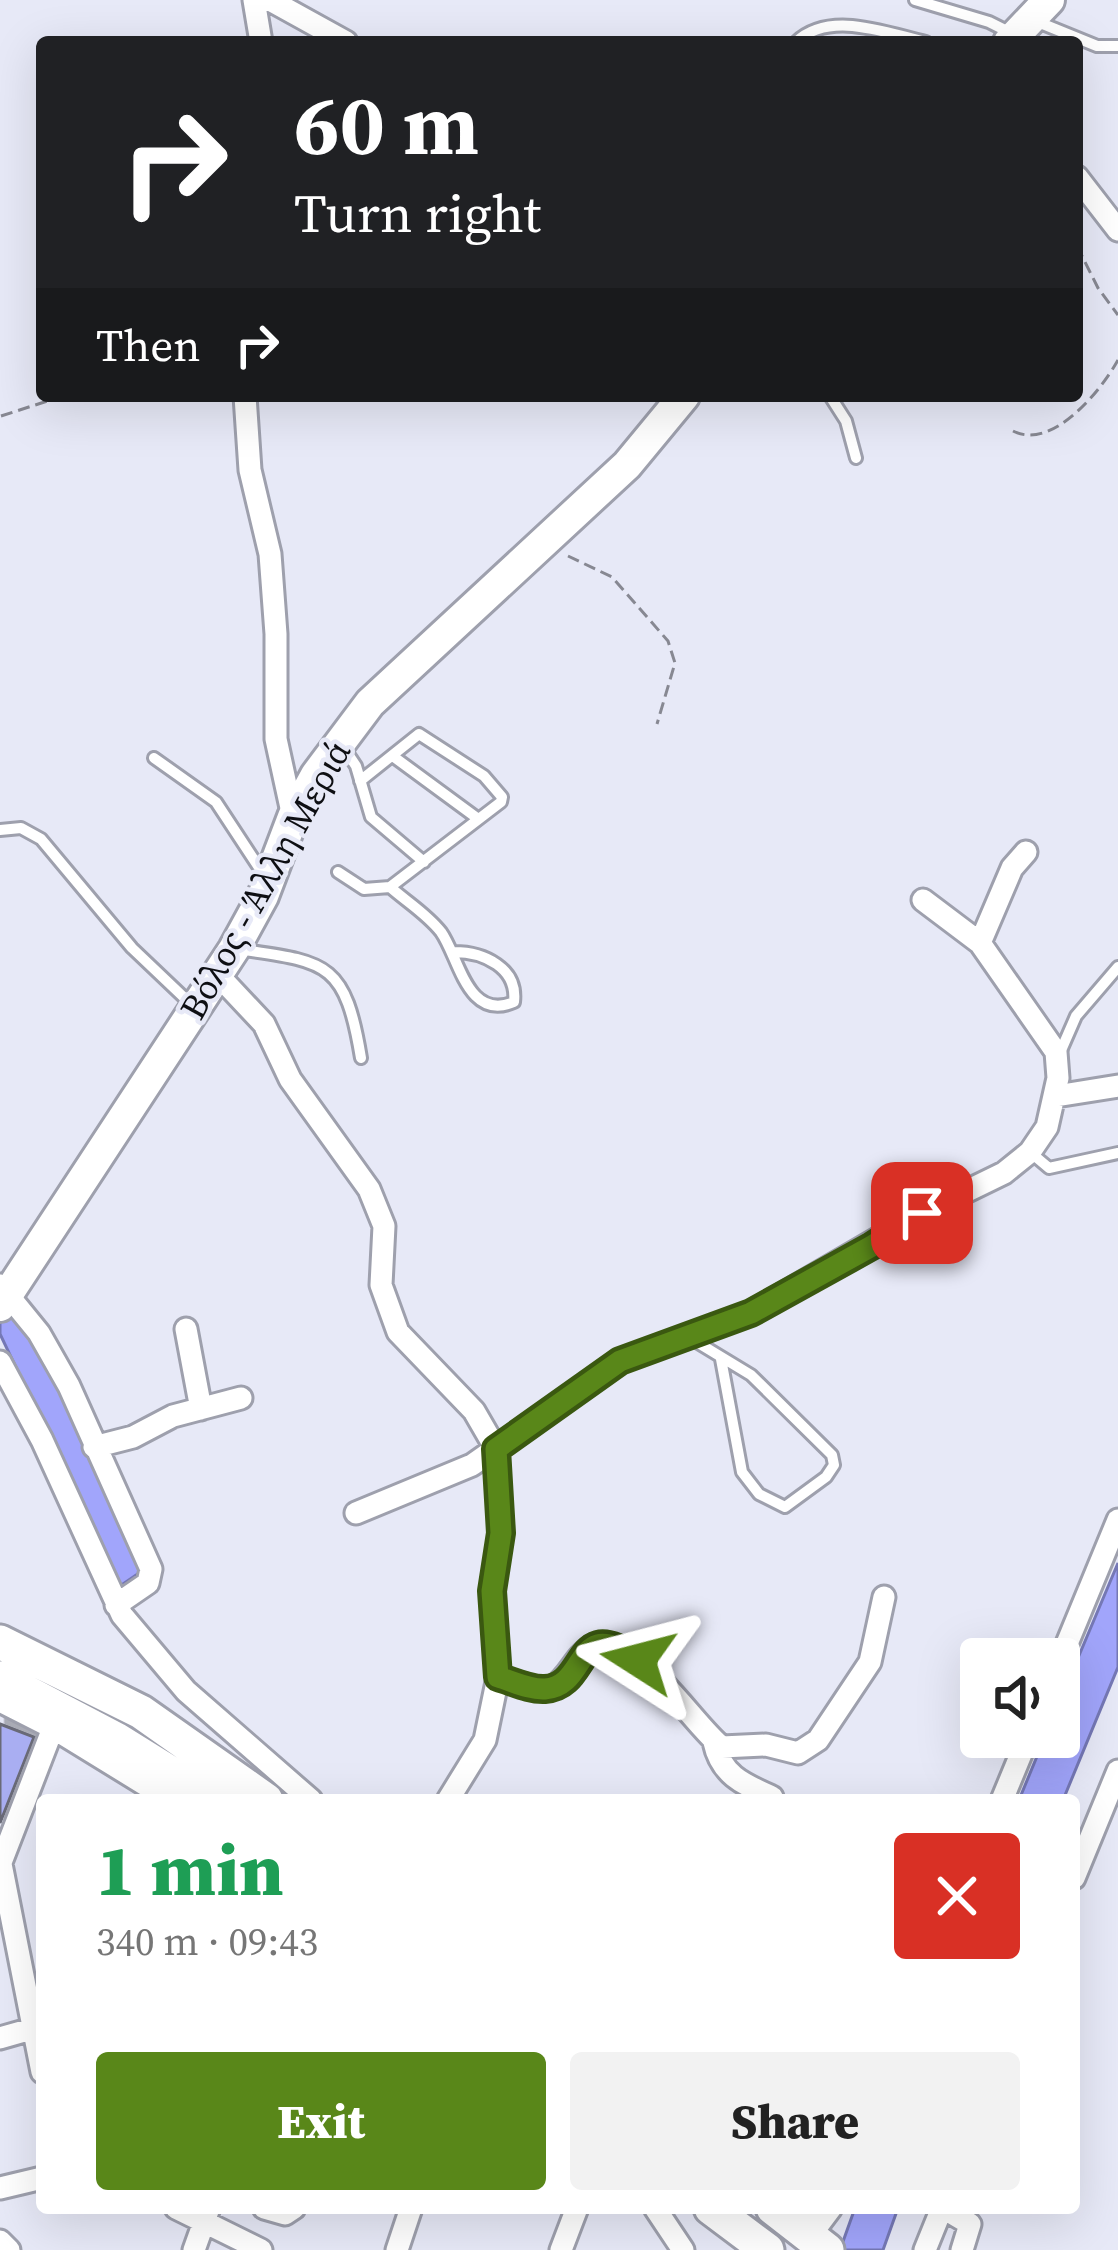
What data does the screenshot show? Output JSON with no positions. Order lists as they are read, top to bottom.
{
  "streets": {
    "main road": ["Βόλος - Άλλη Μεριά"]
  },
  "page": {
    "turn": ["60 m", "Turn right"],
    "then": "Then",
    "heading": ["1 min", "340 m · 09:43"],
    "buttons": ["Exit", "Share"]
  }
}
